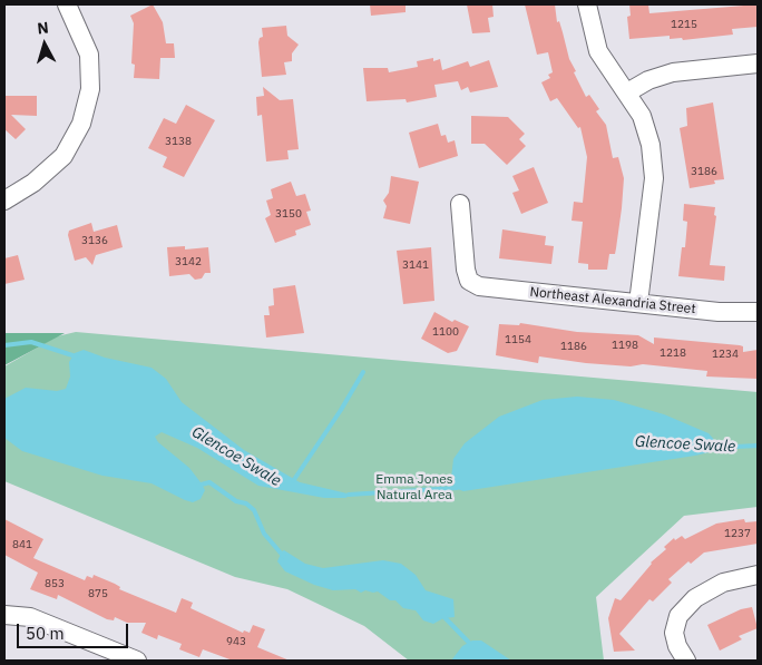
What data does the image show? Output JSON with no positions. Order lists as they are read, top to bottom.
{
  "streets": {
    "street": ["Northeast Alexandria Street"]
  },
  "water": ["Glencoe Swale"],
  "parks": ["Emma Jones Natural Area"],
  "house_numbers": [
    "1215",
    "3138",
    "3186",
    "3150",
    "3136",
    "3142",
    "3141",
    "1100",
    "1154",
    "1198",
    "1186",
    "1218",
    "1234",
    "1237",
    "841",
    "853",
    "875",
    "943"
  ],
  "scale_bar": "50 m",
  "north": "top"
}
